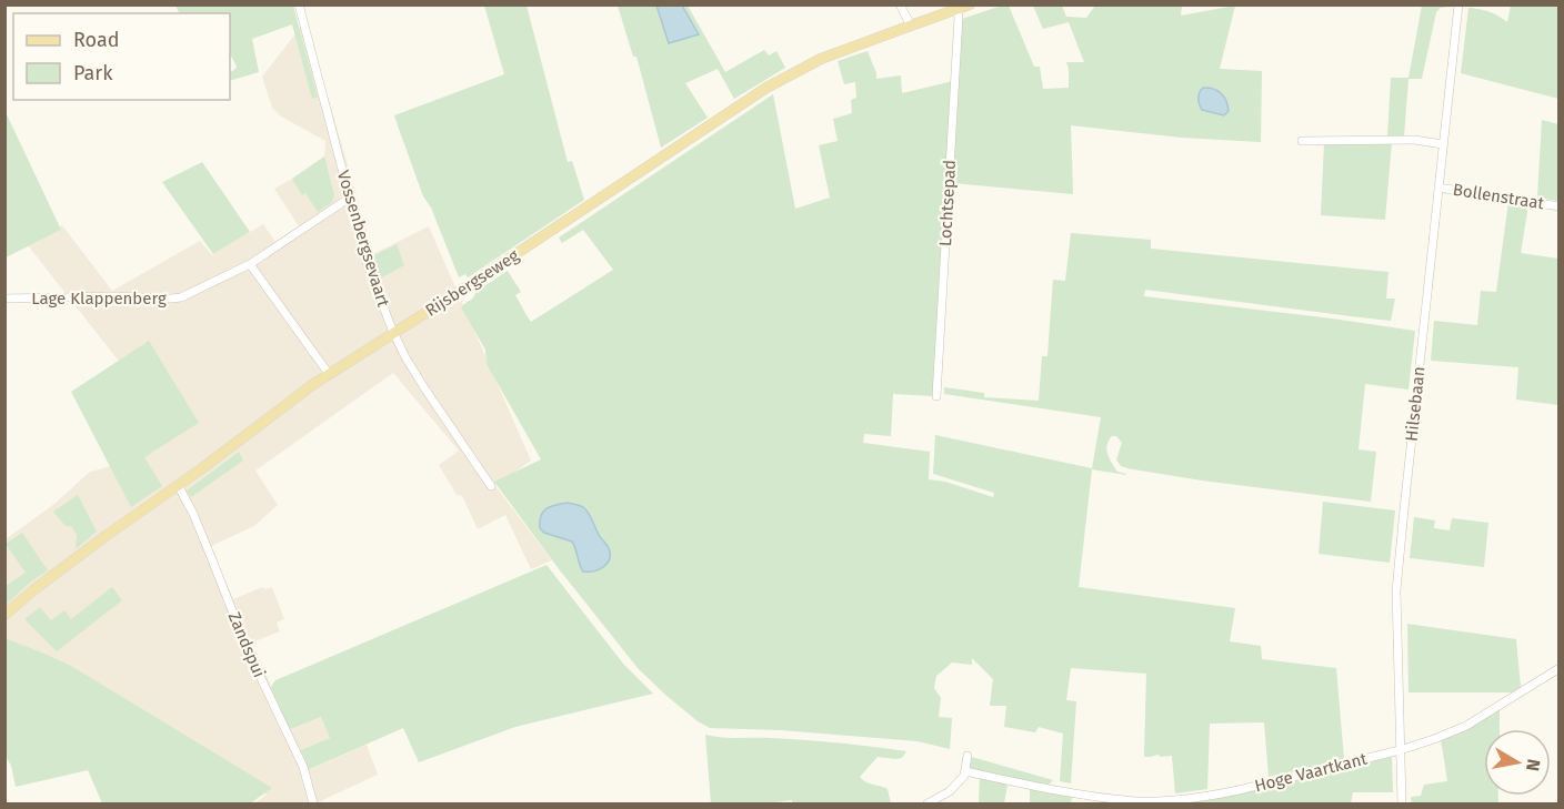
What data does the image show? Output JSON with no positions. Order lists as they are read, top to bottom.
{
  "streets": {
    "main road": ["Rijsbergseweg"],
    "street": [
      "Bollenstraat",
      "Lochtsepad",
      "Vossenbergsevaart",
      "Lage Klappenberg",
      "Hilsebaan",
      "Zandspui",
      "Hoge Vaartkant"
    ]
  },
  "crossings": [
    ["Bollenstraat", "Hilsebaan"],
    ["Lochtsepad", "Rijsbergseweg"],
    ["Vossenbergsevaart", "Rijsbergseweg"],
    ["Vossenbergsevaart", "Lage Klappenberg"],
    ["Rijsbergseweg", "Zandspui"],
    ["Hilsebaan", "Hoge Vaartkant"]
  ],
  "legend": ["Road", "Park"],
  "north": "right"
}
